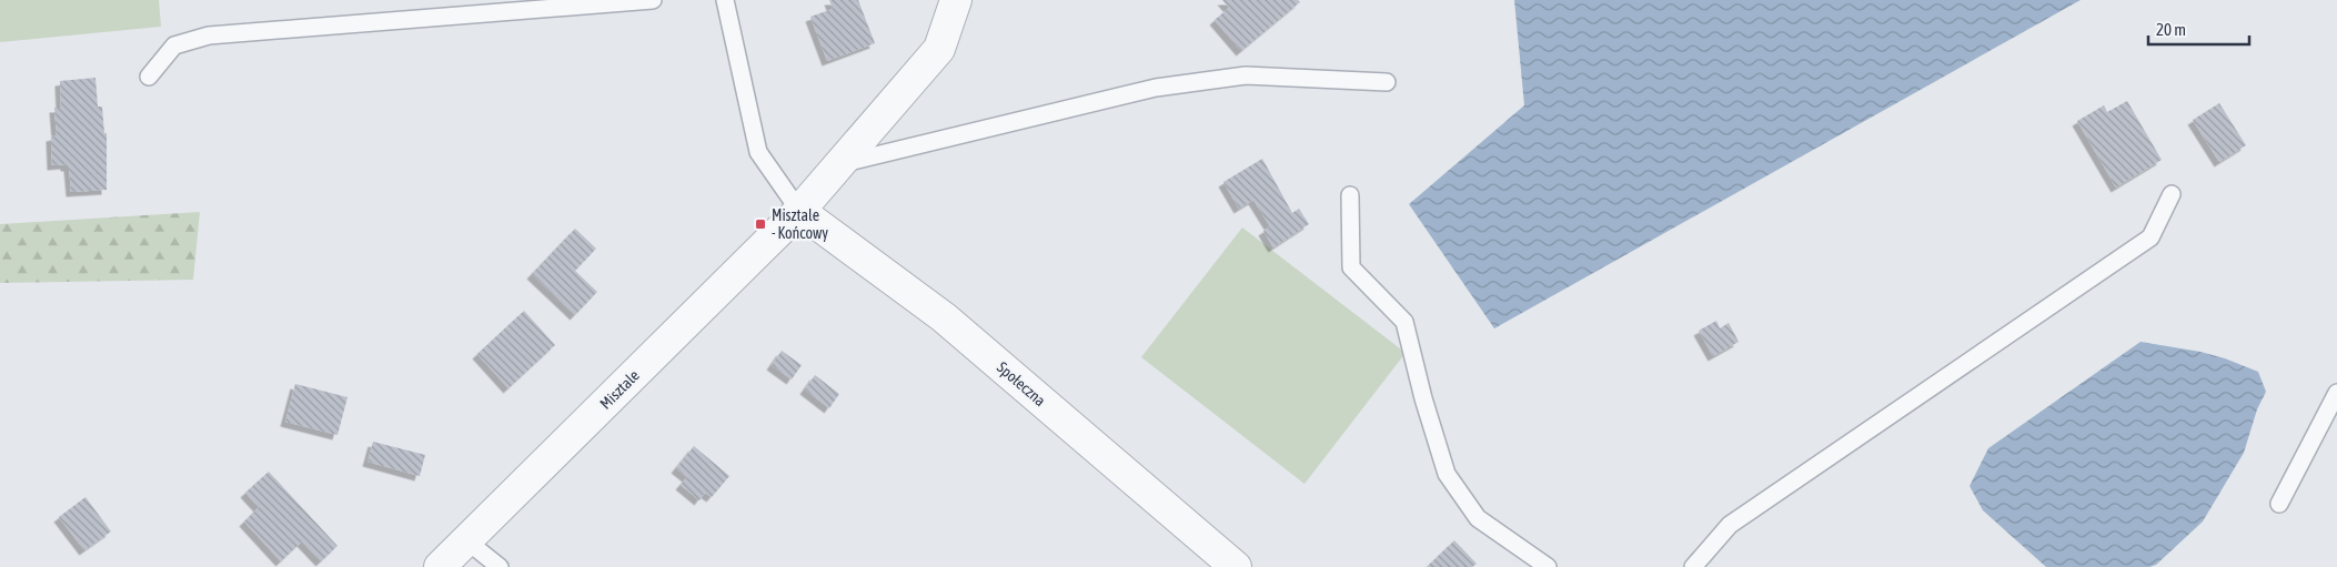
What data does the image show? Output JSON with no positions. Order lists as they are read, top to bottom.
{
  "streets": {
    "street": ["Społeczna", "Misztale"]
  },
  "crossings": [
    ["Społeczna", "Misztale"]
  ],
  "places": {
    "transit": ["Misztale - Końcowy"]
  },
  "scale_bar": "20 m"
}
